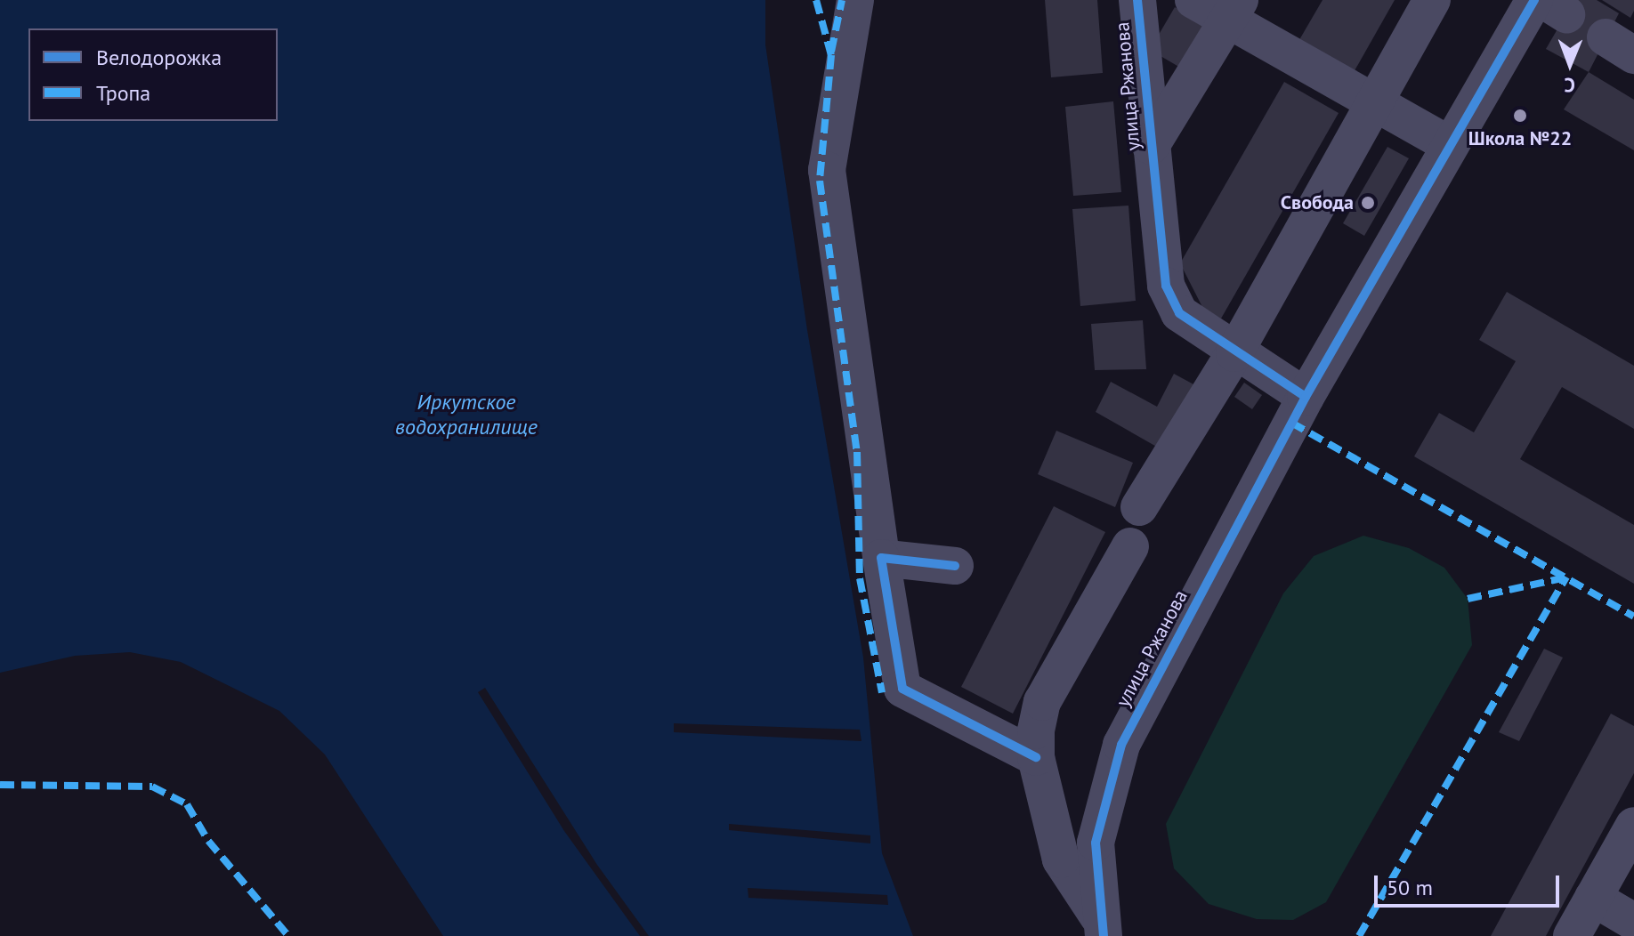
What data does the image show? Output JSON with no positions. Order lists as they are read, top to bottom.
{
  "streets": {
    "street": ["улица Ржанова"]
  },
  "water": ["Иркутское водохранилище"],
  "places": ["Школа №22", "Свобода"],
  "legend": ["Велодорожка", "Тропа"],
  "scale_bar": "50 m",
  "north": "bottom"
}
